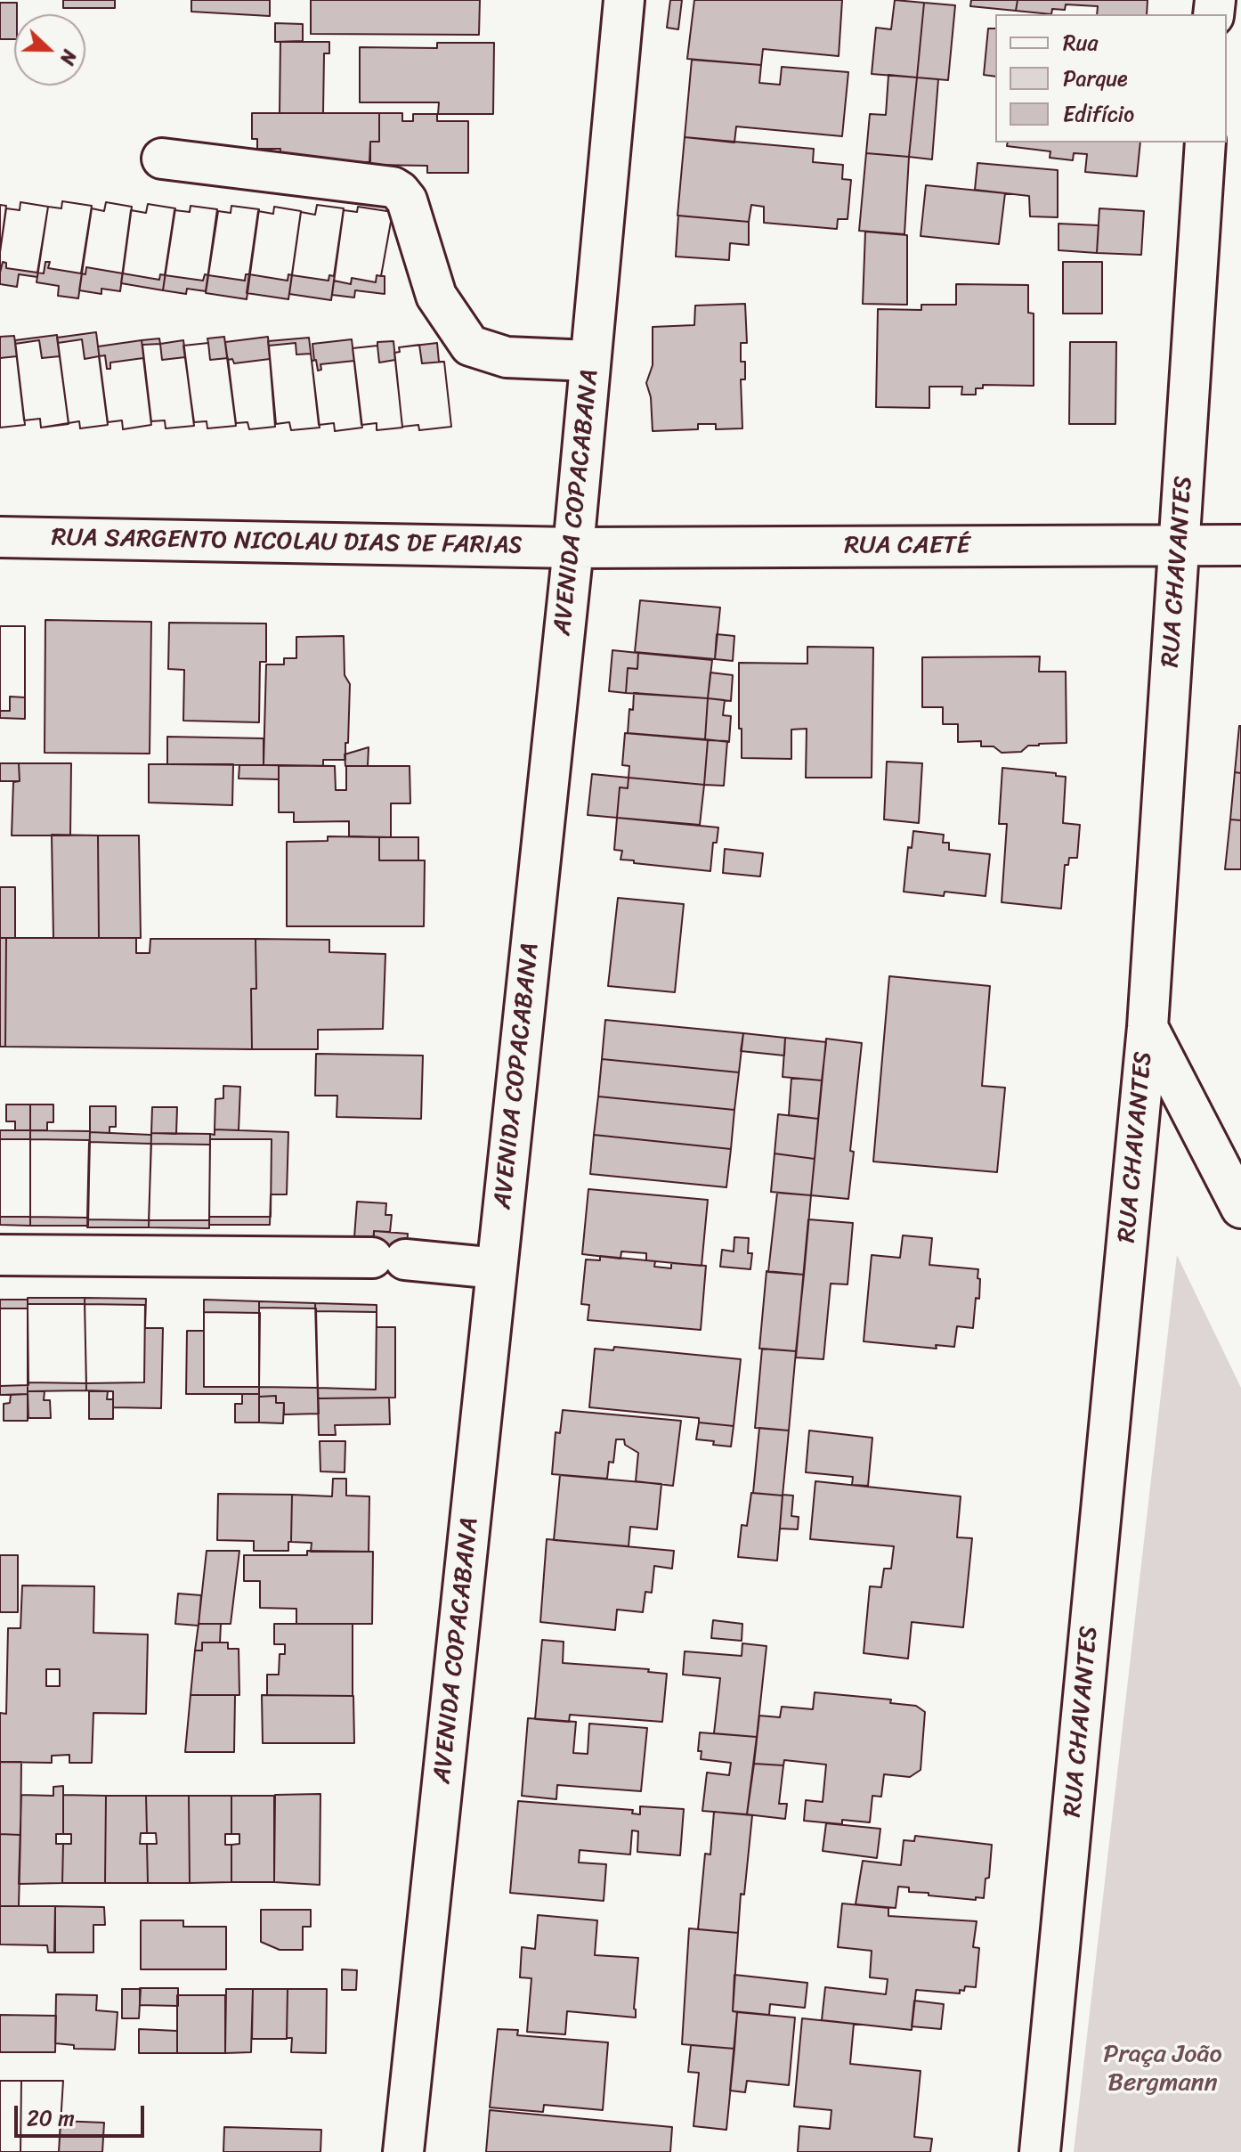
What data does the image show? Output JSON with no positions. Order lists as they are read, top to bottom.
{
  "streets": {
    "street": [
      "AVENIDA COPACABANA",
      "RUA SARGENTO NICOLAU DIAS DE FARIAS",
      "RUA CAETÉ",
      "RUA CHAVANTES"
    ]
  },
  "crossings": [
    ["AVENIDA COPACABANA", "RUA SARGENTO NICOLAU DIAS DE FARIAS"],
    ["AVENIDA COPACABANA", "RUA CAETÉ"],
    ["RUA SARGENTO NICOLAU DIAS DE FARIAS", "RUA CAETÉ"],
    ["RUA CAETÉ", "RUA CHAVANTES"]
  ],
  "parks": ["Praça João Bergmann"],
  "legend": ["Rua", "Parque", "Edifício"],
  "scale_bar": "20 m",
  "north": "right"
}
